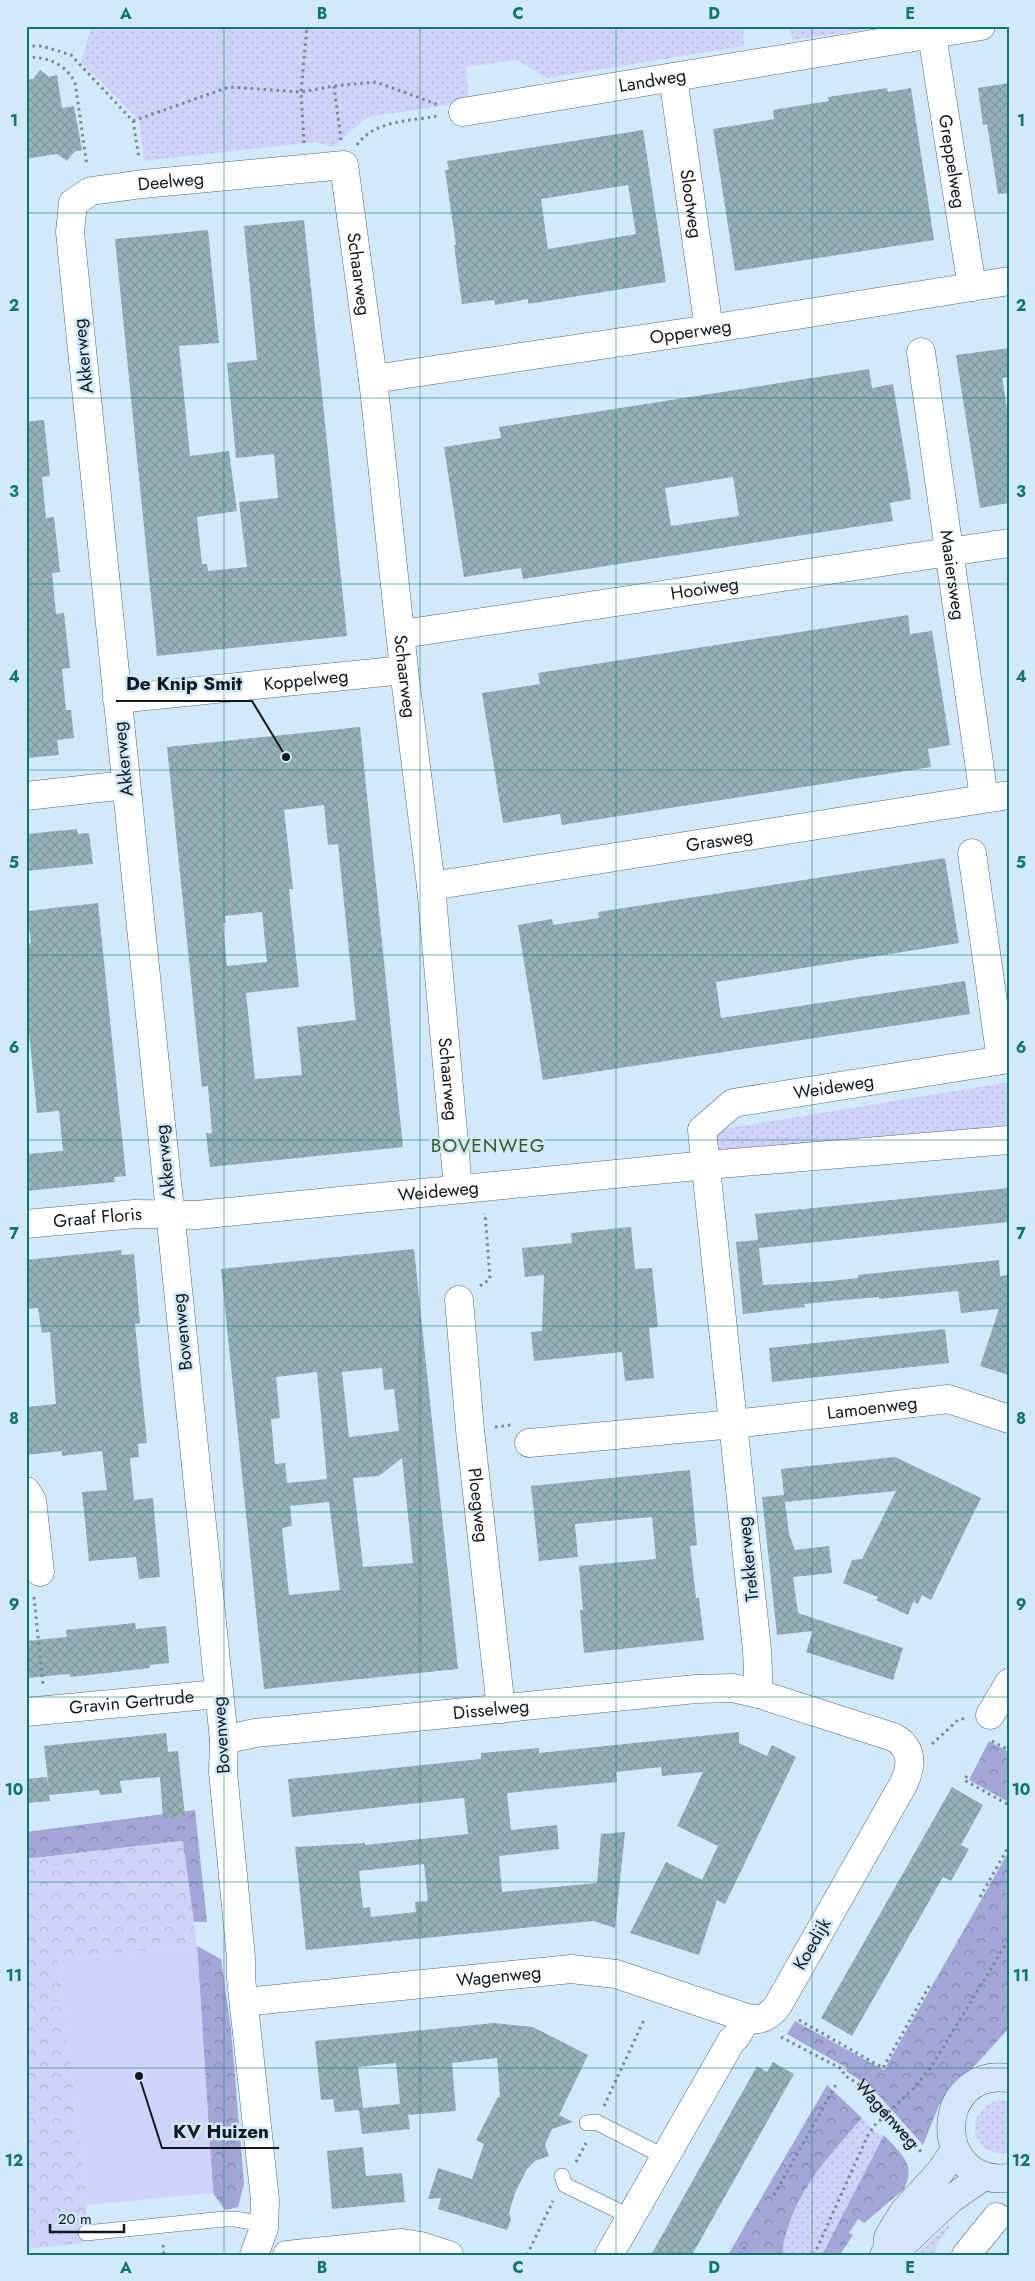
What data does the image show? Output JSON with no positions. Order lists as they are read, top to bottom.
{
  "streets": {
    "street": [
      "Landweg",
      "Greppelweg",
      "Deelweg",
      "Slootweg",
      "Schaarweg",
      "Opperweg",
      "Akkerweg",
      "Maaiersweg",
      "Hooiweg",
      "Koppelweg",
      "Grasweg",
      "Weideweg",
      "Graaf Floris",
      "Bovenweg",
      "Lamoenweg",
      "Ploegweg",
      "Trekkerweg",
      "Gravin Gertrude",
      "Disselweg",
      "Koedijk",
      "Wagenweg"
    ]
  },
  "crossings": [
    ["Landweg", "Greppelweg"],
    ["Landweg", "Slootweg"],
    ["Greppelweg", "Opperweg"],
    ["Deelweg", "Schaarweg"],
    ["Deelweg", "Akkerweg"],
    ["Slootweg", "Opperweg"],
    ["Schaarweg", "Opperweg"],
    ["Schaarweg", "Hooiweg"],
    ["Schaarweg", "Koppelweg"],
    ["Schaarweg", "Grasweg"],
    ["Schaarweg", "Weideweg"],
    ["Akkerweg", "Koppelweg"],
    ["Akkerweg", "Weideweg"],
    ["Akkerweg", "Graaf Floris"],
    ["Akkerweg", "Bovenweg"],
    ["Maaiersweg", "Hooiweg"],
    ["Maaiersweg", "Grasweg"],
    ["Weideweg", "Graaf Floris"],
    ["Weideweg", "Bovenweg"],
    ["Weideweg", "Trekkerweg"],
    ["Graaf Floris", "Bovenweg"],
    ["Bovenweg", "Gravin Gertrude"],
    ["Bovenweg", "Disselweg"],
    ["Bovenweg", "Wagenweg"],
    ["Lamoenweg", "Trekkerweg"],
    ["Ploegweg", "Disselweg"],
    ["Trekkerweg", "Disselweg"],
    ["Koedijk", "Wagenweg"]
  ],
  "districts": ["BOVENWEG"],
  "places": ["De Knip Smit", "KV Huizen"],
  "scale_bar": "20 m",
  "grid": {
    "columns": [
      "A",
      "B",
      "C",
      "D",
      "E"
    ],
    "rows": [
      "1",
      "2",
      "3",
      "4",
      "5",
      "6",
      "7",
      "8",
      "9",
      "10",
      "11",
      "12"
    ]
  }
}
